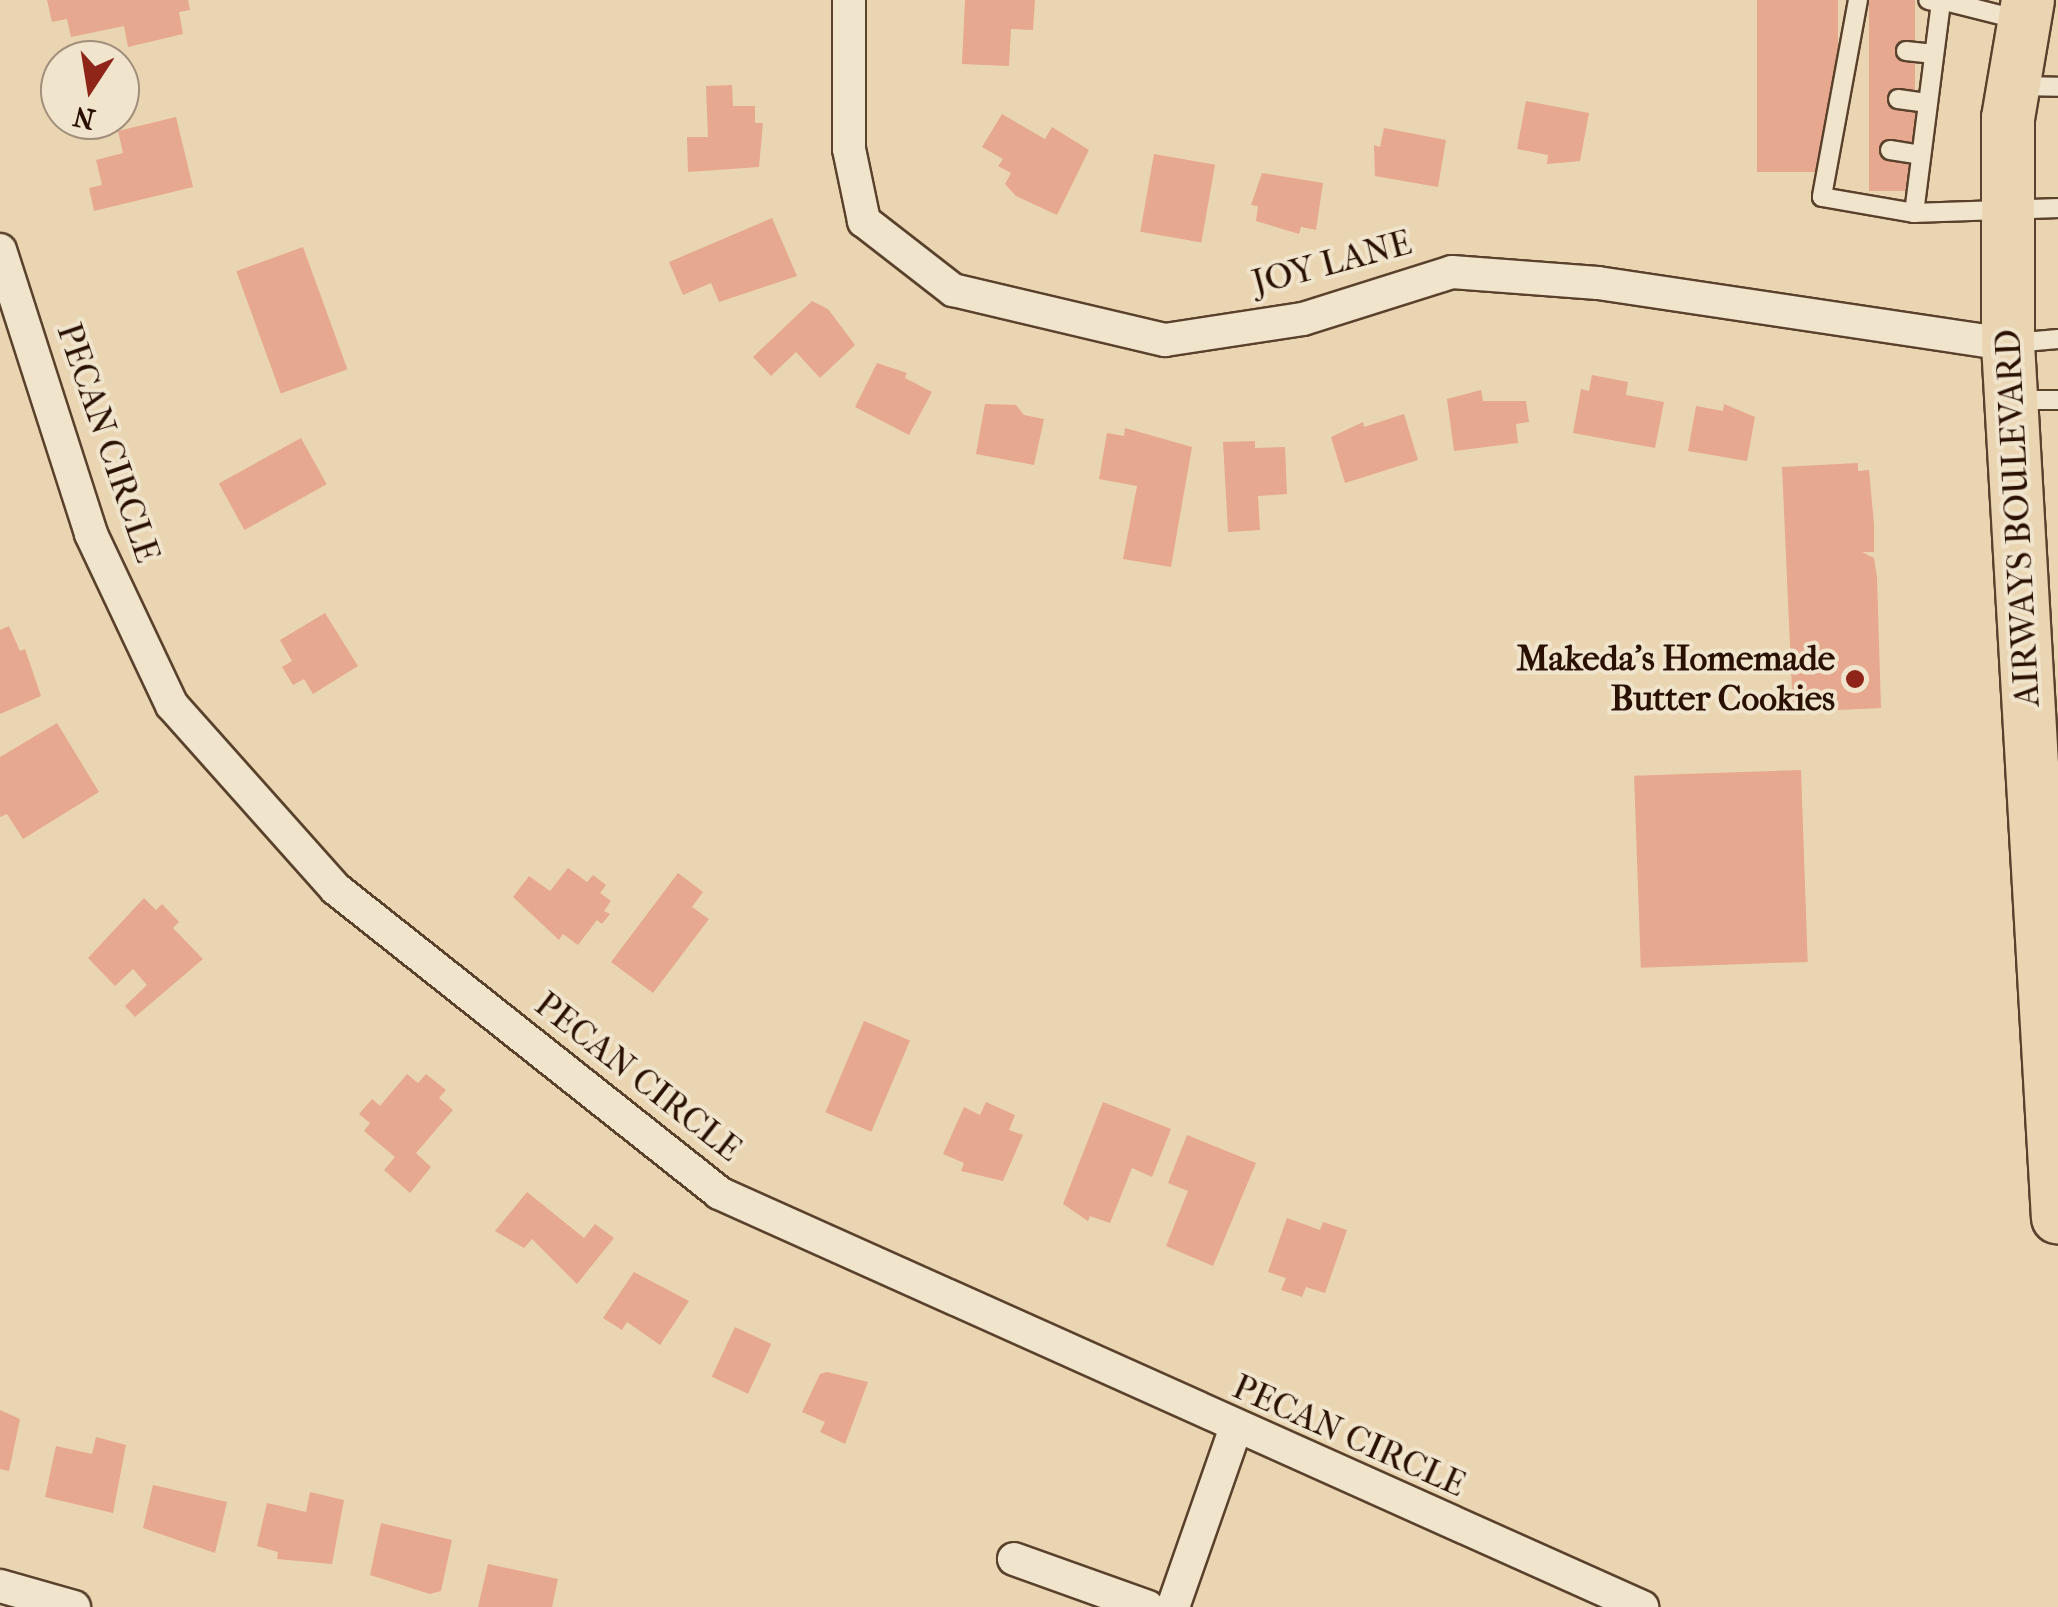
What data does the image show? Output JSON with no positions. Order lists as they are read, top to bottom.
{
  "streets": {
    "main road": ["AIRWAYS BOULEVARD"],
    "street": ["JOY LANE", "PECAN CIRCLE"]
  },
  "crossings": [
    ["JOY LANE", "AIRWAYS BOULEVARD"]
  ],
  "places": ["Makeda’s Homemade Butter Cookies"],
  "north": "bottom"
}
